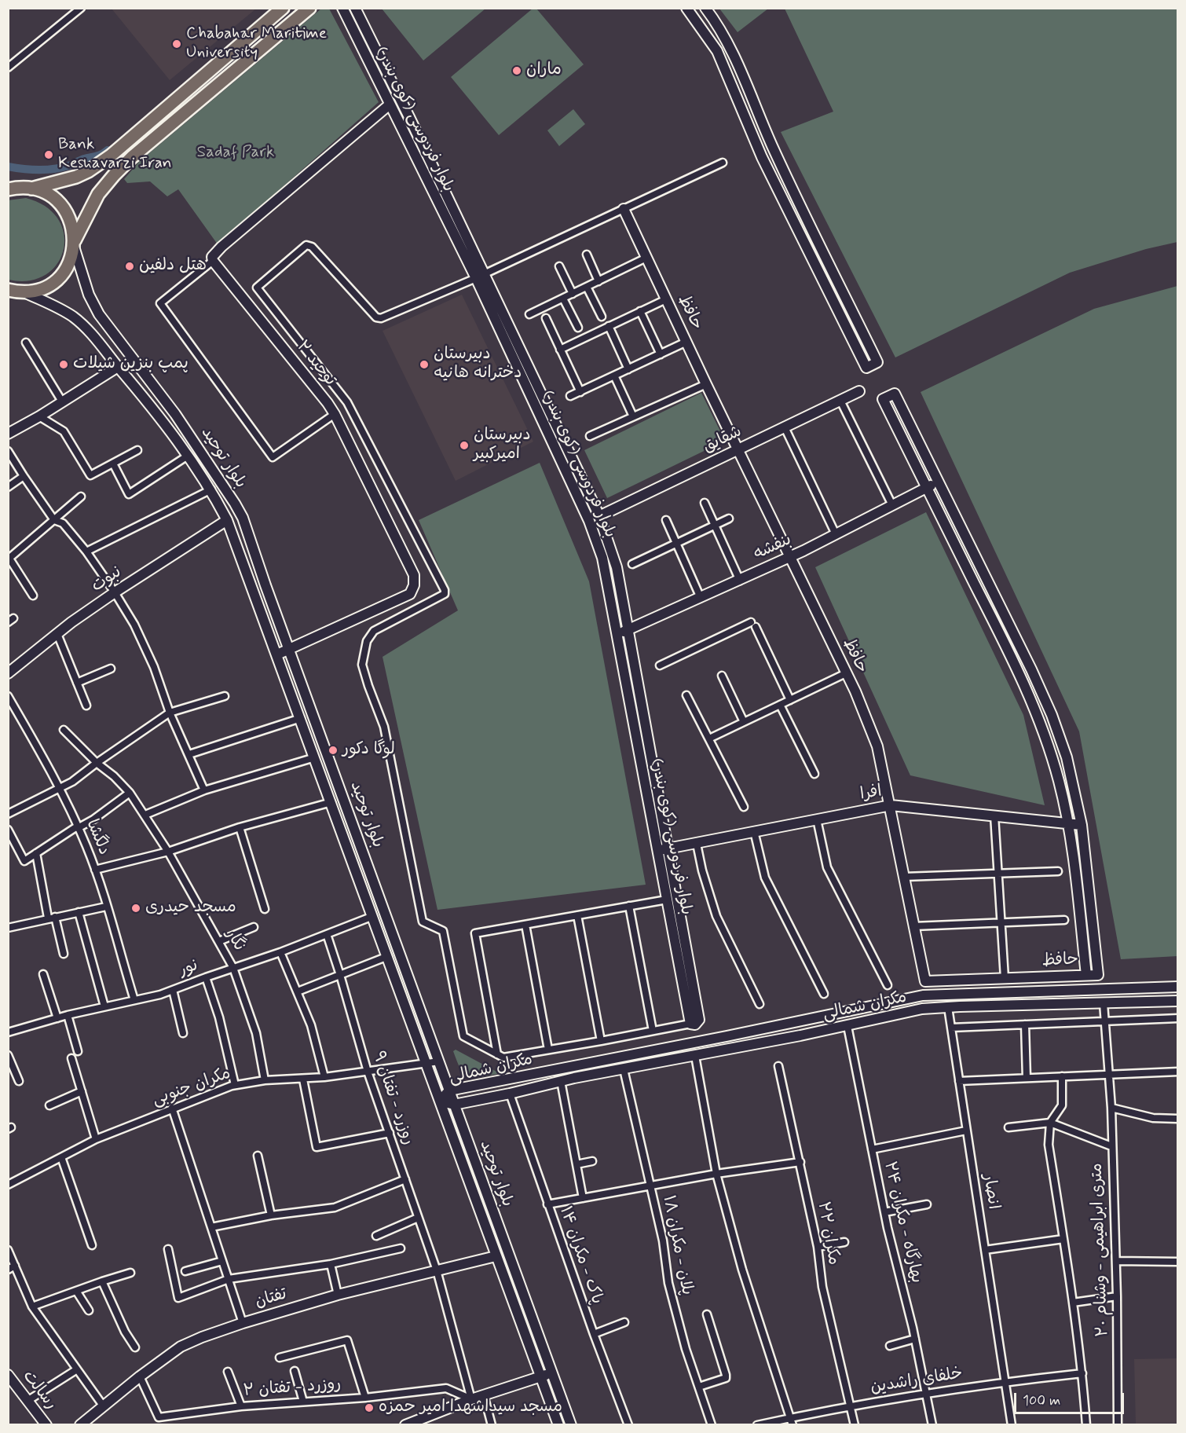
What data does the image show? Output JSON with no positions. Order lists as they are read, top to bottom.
{
  "streets": {
    "street": [
      "بلوار فردوسی (کوی بندر)",
      "حافظ",
      "توحید ۲",
      "شقایق",
      "بلوار توحید",
      "بنفشه",
      "نبوت",
      "افرا",
      "دلگشا",
      "نگار",
      "نور",
      "مکران شمالی",
      "مکران جنوبی",
      "روزرد - تفتان ۹",
      "انصار",
      "بهارگاه - مکران ۲۴",
      "مکران ۲۲",
      "پلان - مکران ۱۸",
      "۲۰ متری ابراهیمی - وشنام",
      "پاک - مکران ۱۴",
      "تفتان",
      "خلفای راشدین",
      "روزرد - تفتان ۲",
      "رسالت"
    ]
  },
  "crossings": [
    ["بلوار فردوسی (کوی بندر)", "شقایق"],
    ["بلوار فردوسی (کوی بندر)", "بنفشه"],
    ["بلوار فردوسی (کوی بندر)", "افرا"],
    ["حافظ", "شقایق"],
    ["حافظ", "بنفشه"],
    ["حافظ", "افرا"],
    ["توحید ۲", "بلوار توحید"],
    ["بلوار توحید", "نبوت"],
    ["بلوار توحید", "نور"],
    ["بلوار توحید", "مکران شمالی"],
    ["بلوار توحید", "مکران جنوبی"],
    ["بلوار توحید", "تفتان"],
    ["دلگشا", "نور"],
    ["نگار", "نور"],
    ["نگار", "مکران جنوبی"],
    ["نور", "روزرد - تفتان ۹"],
    ["مکران شمالی", "انصار"],
    ["مکران شمالی", "بهارگاه - مکران ۲۴"],
    ["مکران شمالی", "پلان - مکران ۱۸"],
    ["مکران شمالی", "۲۰ متری ابراهیمی - وشنام"],
    ["مکران شمالی", "پاک - مکران ۱۴"],
    ["مکران جنوبی", "روزرد - تفتان ۹"],
    ["روزرد - تفتان ۹", "تفتان"],
    ["روزرد - تفتان ۹", "روزرد - تفتان ۲"],
    ["انصار", "خلفای راشدین"],
    ["بهارگاه - مکران ۲۴", "خلفای راشدین"],
    ["مکران ۲۲", "خلفای راشدین"],
    ["تفتان", "روزرد - تفتان ۲"]
  ],
  "parks": ["Sadaf Park"],
  "places": [
    "Chabahar Maritime University",
    "ماران",
    "Bank Keshavarzi Iran",
    "هتل دلفین",
    "پمپ بنزین شیلات",
    "دبیرستان دخترانه هانیه",
    "دبیرستان امیرکبیر",
    "لوگا دکور",
    "مسجد حیدری",
    "مسجد سیداشهدا امیر حمزه"
  ],
  "scale_bar": "100 m"
}
